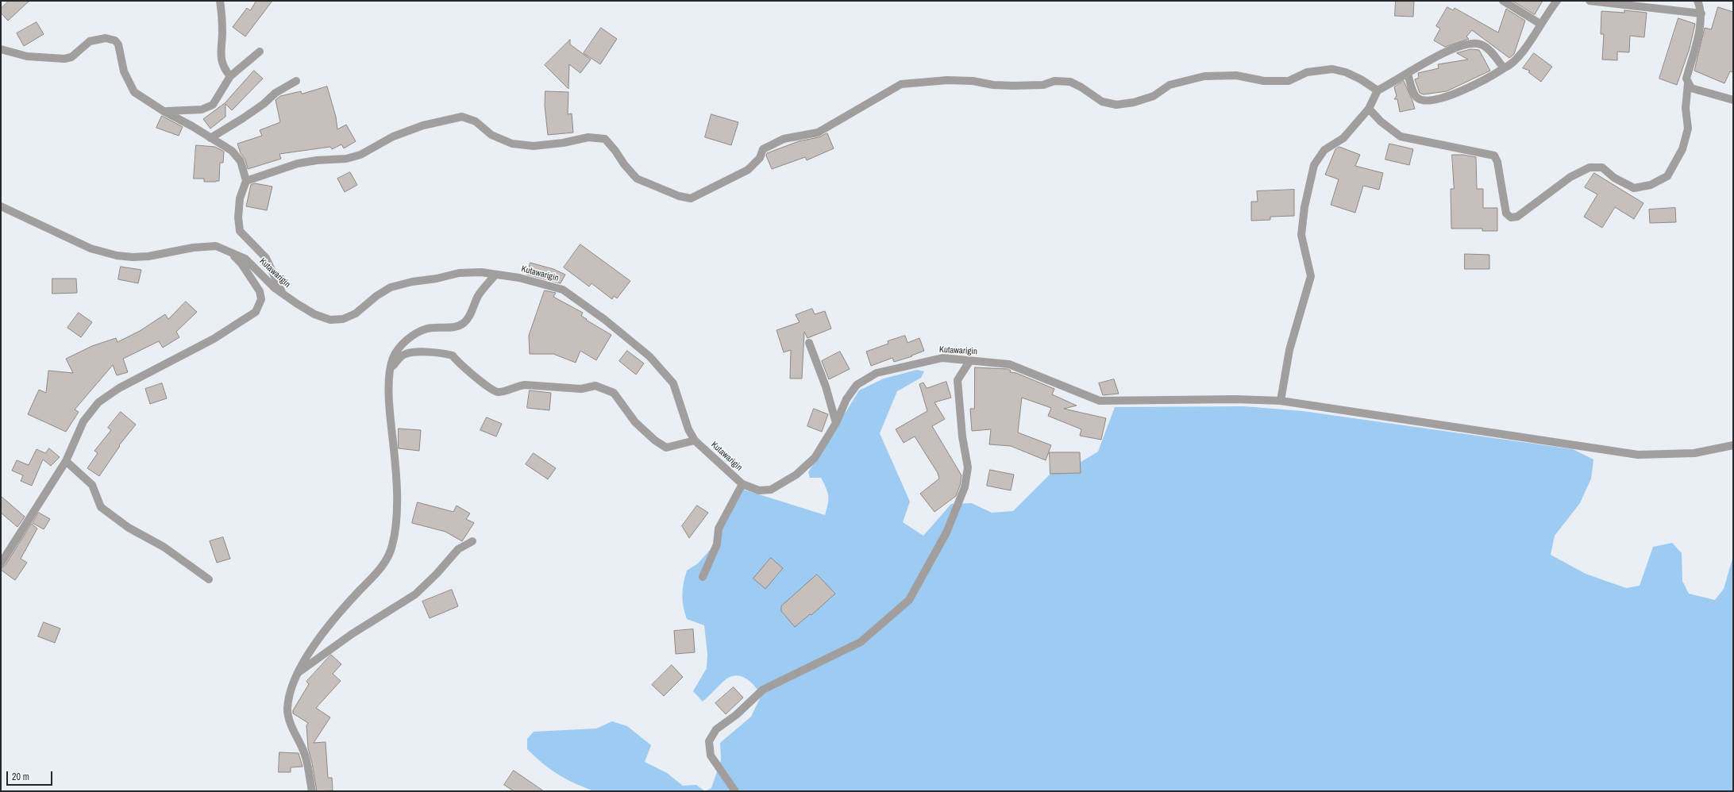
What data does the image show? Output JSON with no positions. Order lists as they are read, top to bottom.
{
  "streets": {
    "street": ["Kutawarigin"]
  },
  "scale_bar": "20 m"
}
